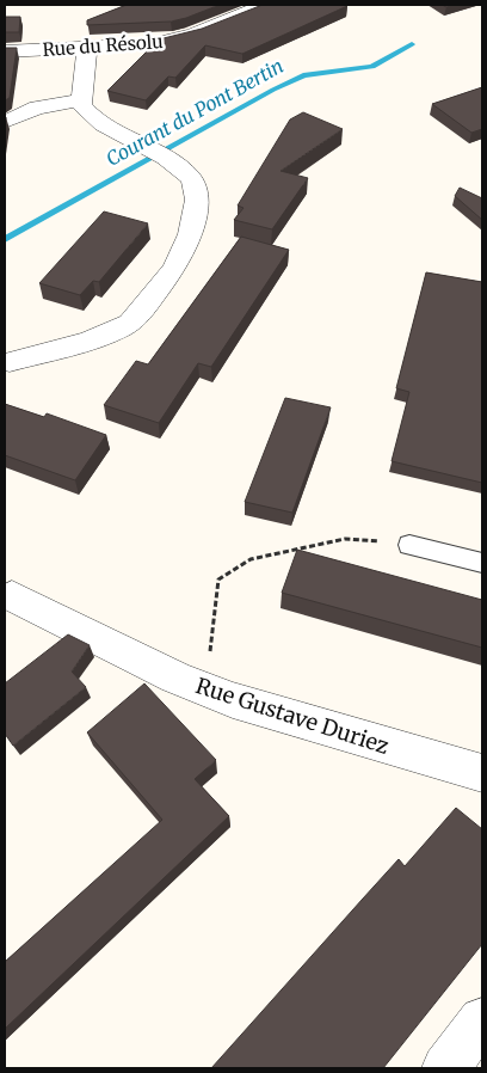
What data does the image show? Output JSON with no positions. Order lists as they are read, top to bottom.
{
  "streets": {
    "street": ["Rue du Résolu", "Rue Gustave Duriez"]
  },
  "water": ["Courant du Pont Bertin"]
}
